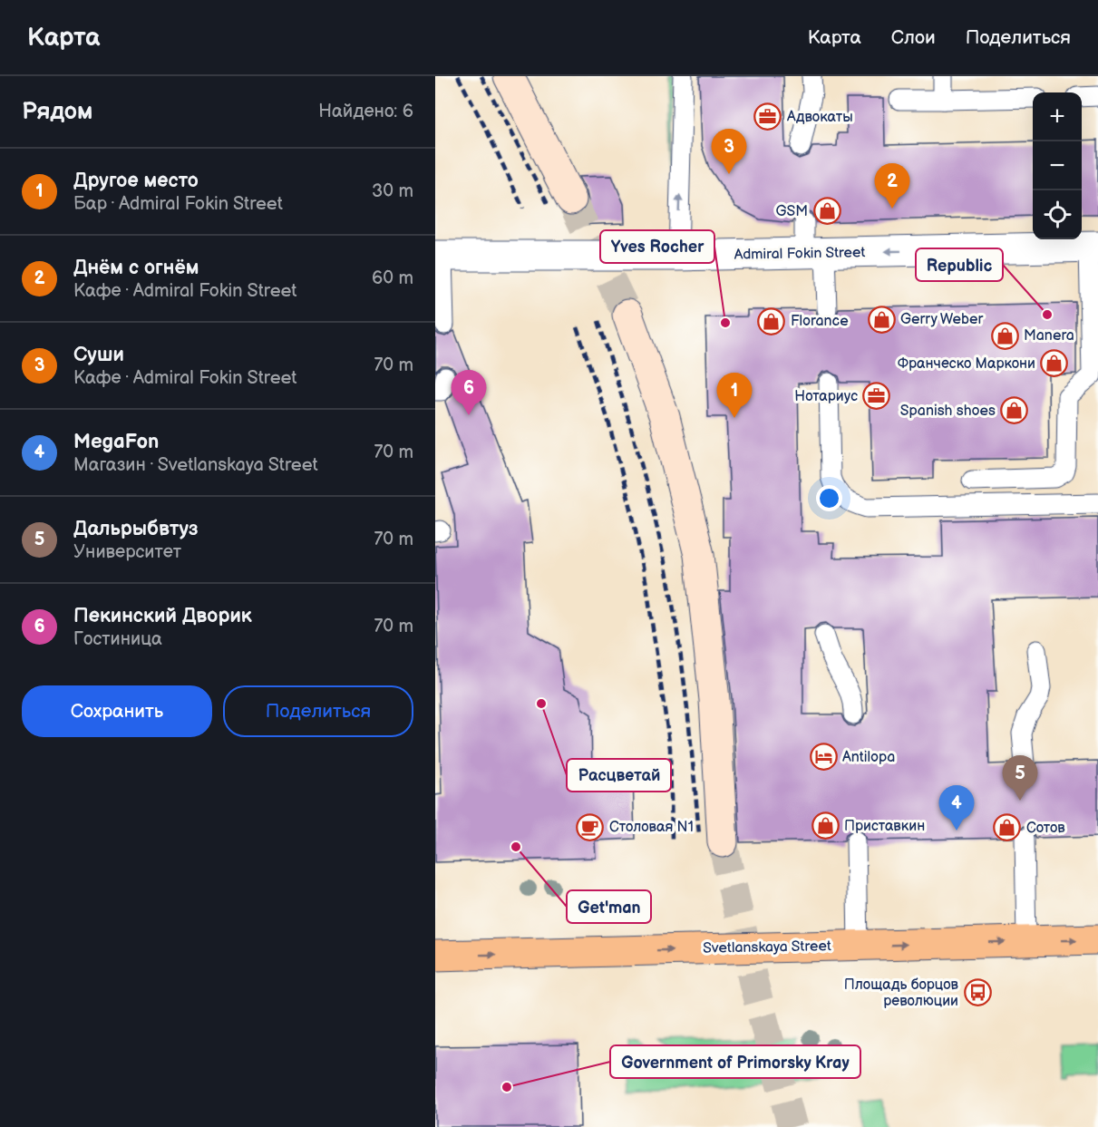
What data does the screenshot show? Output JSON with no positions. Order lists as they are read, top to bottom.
{
  "streets": {
    "main road": ["Svetlanskaya Street"],
    "street": ["Admiral Fokin Street"]
  },
  "one_way": ["Admiral Fokin Street", "Svetlanskaya Street"],
  "places": {
    "office": ["Адвокаты", "Нотариус"],
    "shop": [
      "GSM",
      "Gerry Weber",
      "Florance",
      "Manera",
      "Франческо Маркони",
      "Spanish shoes",
      "Приставкин",
      "Сотов"
    ],
    "other": [
      "Republic",
      "Yves Rocher",
      "Расцветай",
      "Get'man",
      "Government of Primorsky Kray"
    ],
    "hotel": ["Antilopa"],
    "cafe": ["Столовая N1"],
    "bus stop": ["Площадь борцов революции"]
  },
  "page": {
    "header": "Карта",
    "nav": ["Карта", "Слои", "Поделиться"],
    "heading": ["Рядом", "Найдено: 6"],
    "map_buttons": ["+", "−"],
    "pins": [
      "3",
      "2",
      "6",
      "1",
      "5",
      "4"
    ],
    "list": [
      {
        "mark": "1",
        "name": "Другое место",
        "note": "Бар · Admiral Fokin Street",
        "value": "30 m"
      },
      {
        "mark": "2",
        "name": "Днём с огнём",
        "note": "Кафе · Admiral Fokin Street",
        "value": "60 m"
      },
      {
        "mark": "3",
        "name": "Суши",
        "note": "Кафе · Admiral Fokin Street",
        "value": "70 m"
      },
      {
        "mark": "4",
        "name": "MegaFon",
        "note": "Магазин · Svetlanskaya Street",
        "value": "70 m"
      },
      {
        "mark": "5",
        "name": "Дальрыбвтуз",
        "note": "Университет",
        "value": "70 m"
      },
      {
        "mark": "6",
        "name": "Пекинский Дворик",
        "note": "Гостиница",
        "value": "70 m"
      }
    ],
    "buttons": ["Сохранить", "Поделиться"]
  }
}
